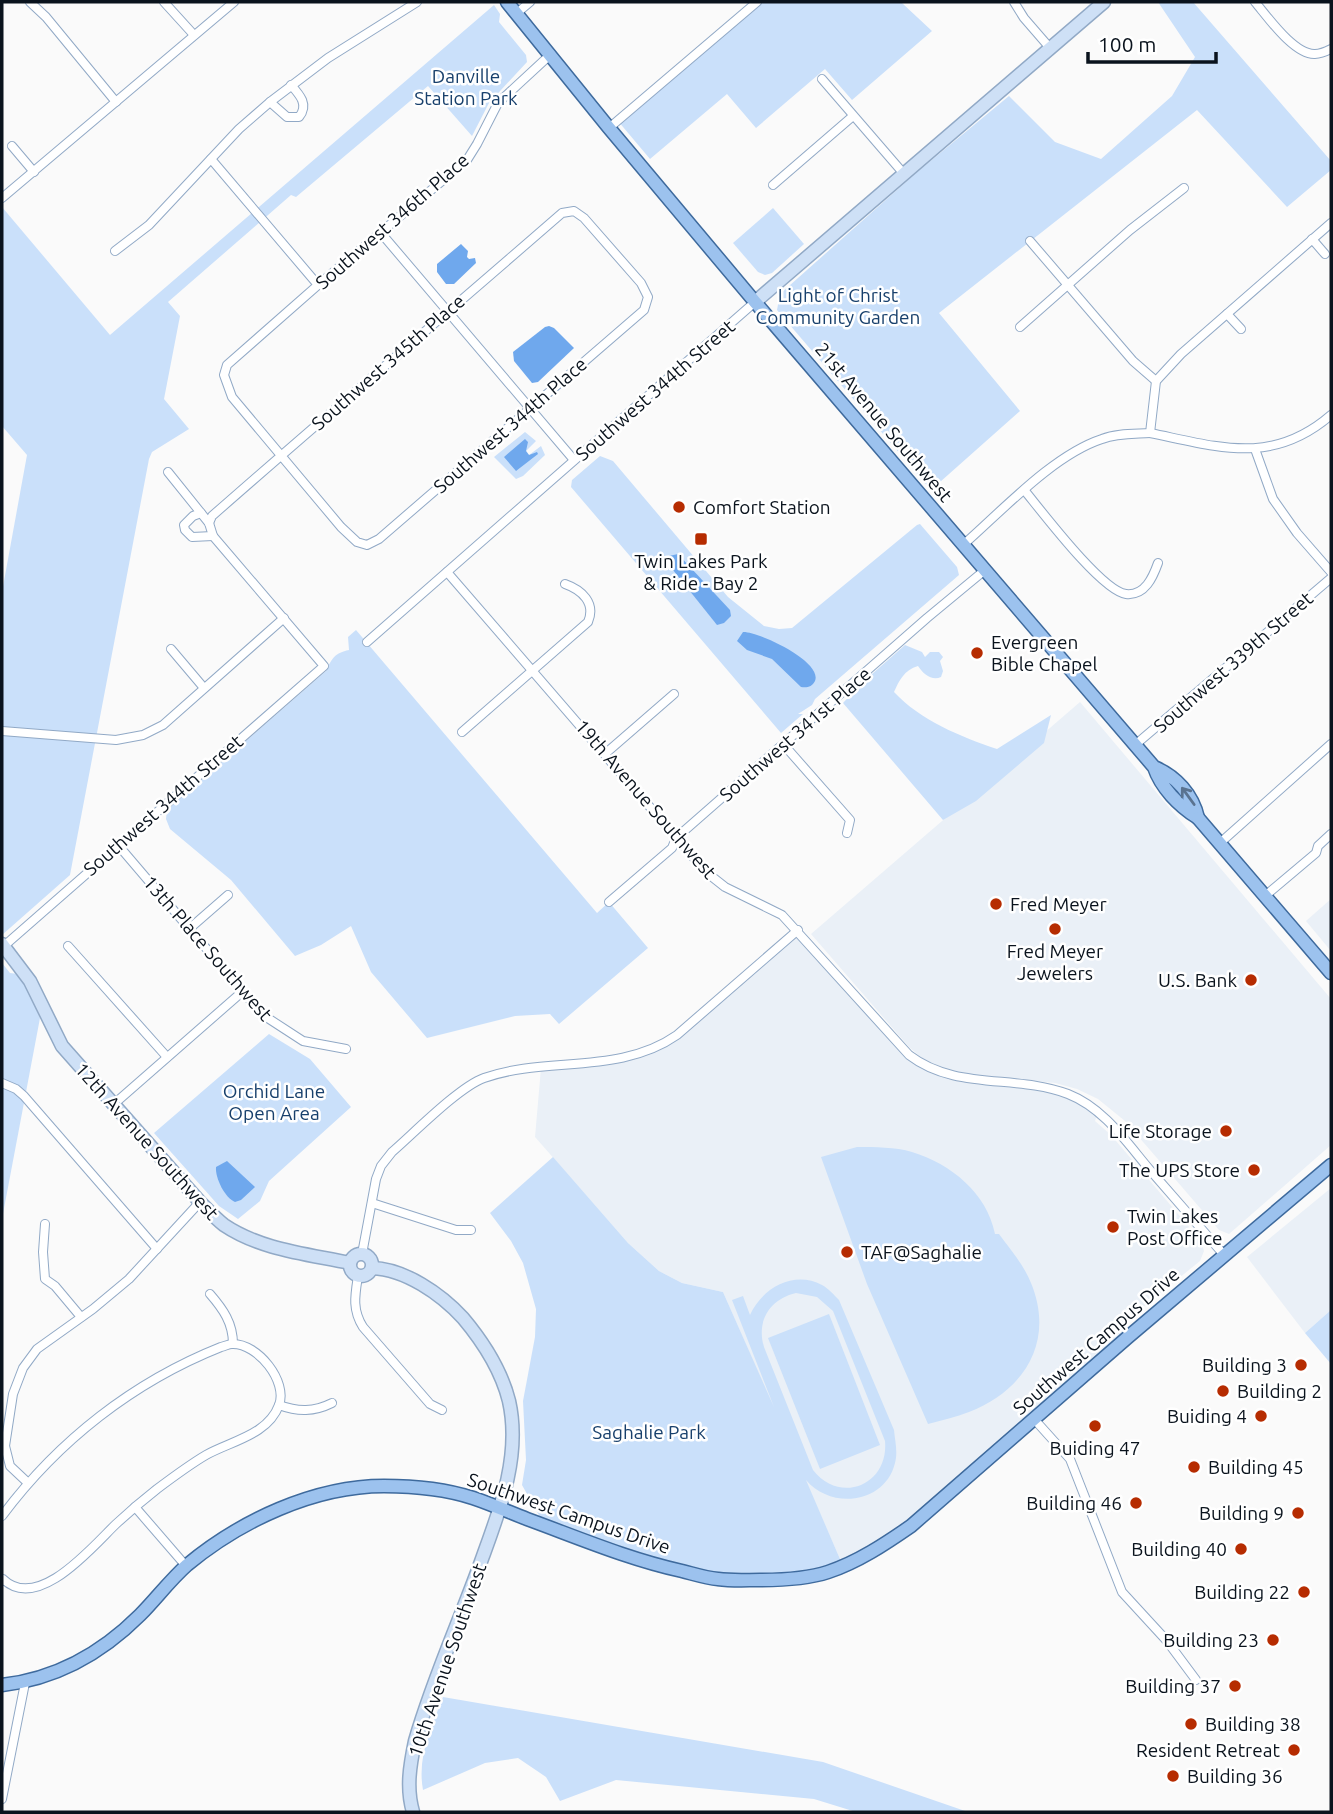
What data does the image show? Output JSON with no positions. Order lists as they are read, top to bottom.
{
  "streets": {
    "main road": ["21st Avenue Southwest", "Southwest Campus Drive"],
    "street": [
      "Southwest 346th Place",
      "Southwest 345th Place",
      "Southwest 344th Street",
      "Southwest 344th Place",
      "Southwest 339th Street",
      "Southwest 341st Place",
      "19th Avenue Southwest",
      "13th Place Southwest",
      "12th Avenue Southwest",
      "10th Avenue Southwest"
    ]
  },
  "crossings": [
    ["Southwest 346th Place", "Southwest 345th Place"],
    ["Southwest 346th Place", "21st Avenue Southwest"],
    ["Southwest 346th Place", "Southwest 344th Place"],
    ["Southwest 345th Place", "Southwest 344th Place"],
    ["Southwest 344th Street", "21st Avenue Southwest"],
    ["Southwest 344th Street", "19th Avenue Southwest"],
    ["Southwest 344th Street", "13th Place Southwest"],
    ["Southwest 344th Street", "12th Avenue Southwest"],
    ["21st Avenue Southwest", "Southwest 339th Street"],
    ["21st Avenue Southwest", "Southwest 341st Place"],
    ["Southwest 341st Place", "19th Avenue Southwest"],
    ["19th Avenue Southwest", "Southwest Campus Drive"],
    ["Southwest Campus Drive", "10th Avenue Southwest"]
  ],
  "parks": [
    "Danville Station Park",
    "Light of Christ Community Garden",
    "Orchid Lane Open Area",
    "Saghalie Park"
  ],
  "places": {
    "other": [
      "Comfort Station",
      "Evergreen Bible Chapel",
      "Fred Meyer",
      "Fred Meyer Jewelers",
      "U.S. Bank",
      "Life Storage",
      "The UPS Store",
      "Twin Lakes Post Office",
      "TAF@Saghalie",
      "Building 3",
      "Building 2",
      "Buiding 4",
      "Buiding 47",
      "Building 45",
      "Building 46",
      "Building 9",
      "Building 40",
      "Building 22",
      "Building 23",
      "Building 37",
      "Building 38",
      "Resident Retreat",
      "Building 36"
    ],
    "transit": ["Twin Lakes Park & Ride - Bay 2"]
  },
  "scale_bar": "100 m"
}
